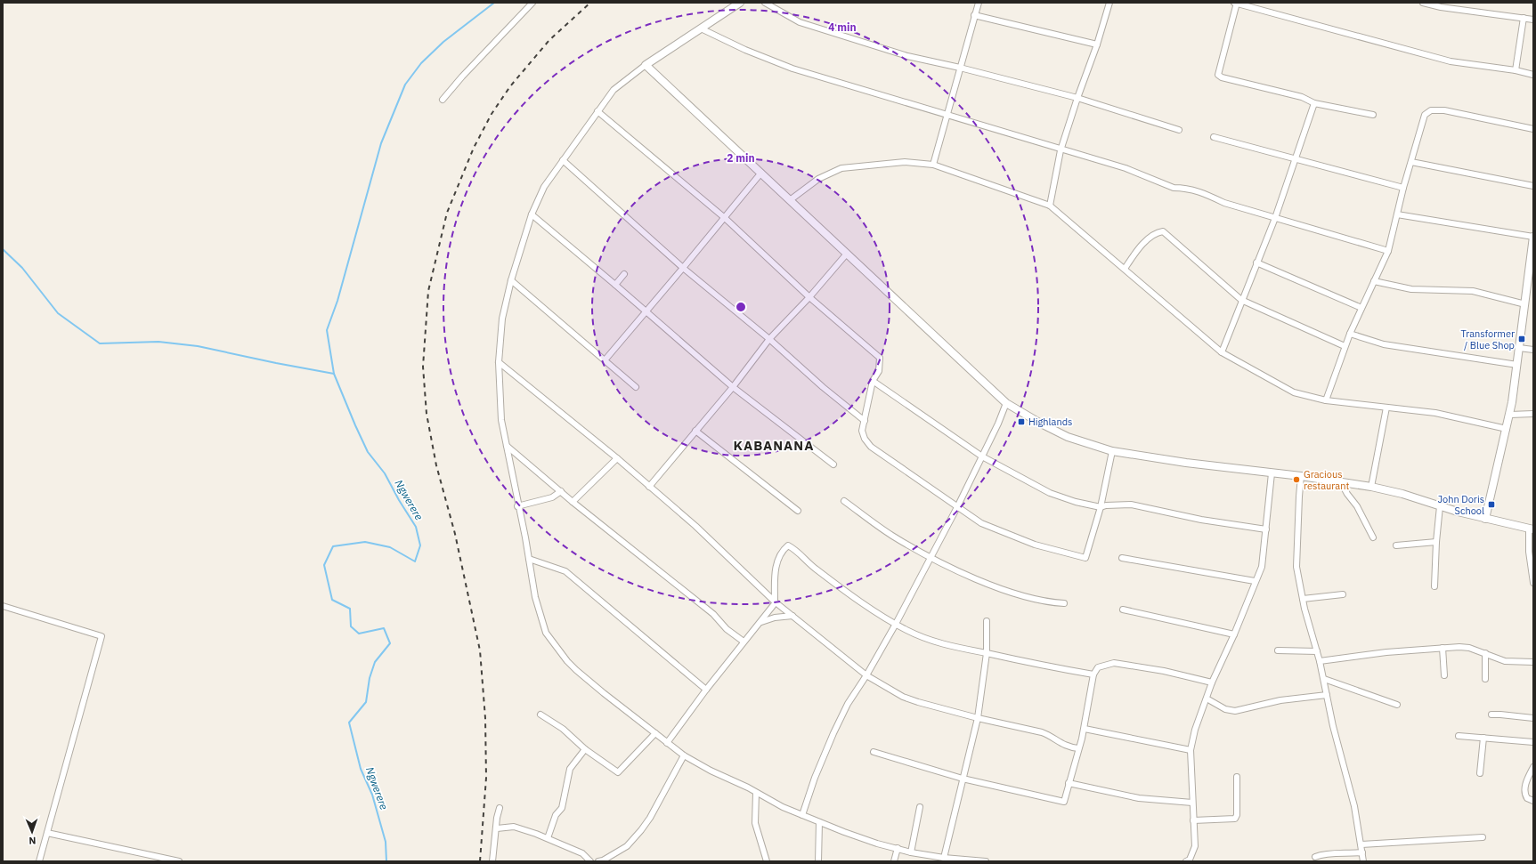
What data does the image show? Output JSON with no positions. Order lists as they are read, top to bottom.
{
  "districts": ["KABANANA"],
  "water": ["Ngwerere"],
  "places": {
    "transit": ["Transformer / Blue Shop", "Highlands", "John Doris School"],
    "other": ["Gracious restaurant"]
  },
  "north": "bottom",
  "rings": ["4 min", "2 min"]
}
